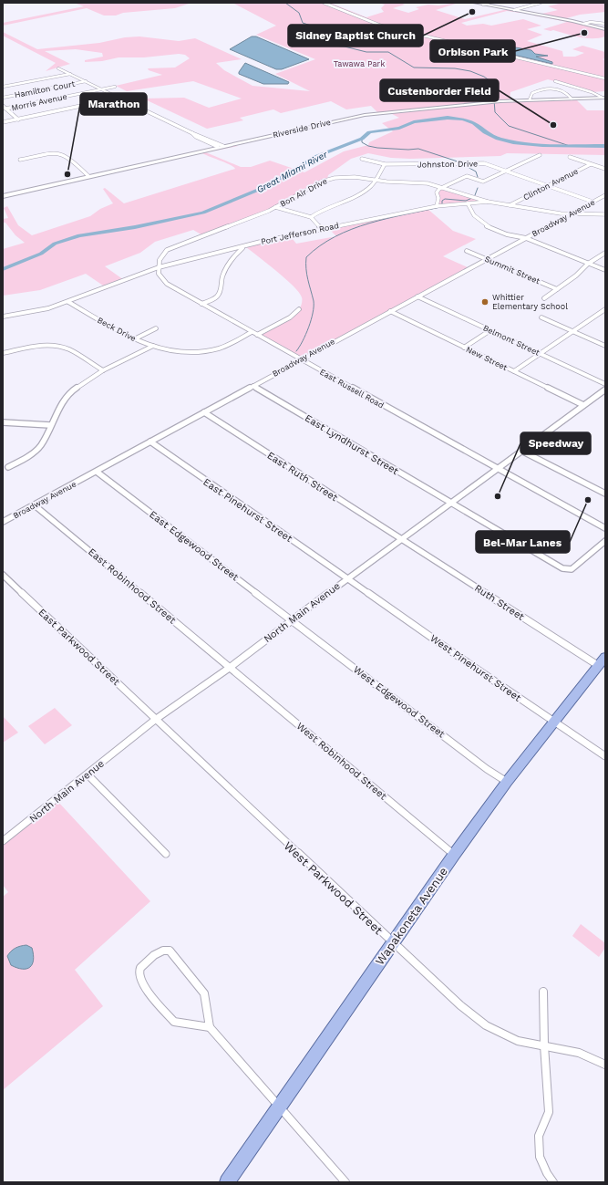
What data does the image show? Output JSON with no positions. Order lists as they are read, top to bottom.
{
  "streets": {
    "main road": ["Riverside Drive", "Wapakoneta Avenue"],
    "street": [
      "Hamilton Court",
      "Morris Avenue",
      "Johnston Drive",
      "Clinton Avenue",
      "Bon Air Drive",
      "Broadway Avenue",
      "Port Jefferson Road",
      "Summit Street",
      "Beck Drive",
      "Belmont Street",
      "New Street",
      "East Russell Road",
      "East Lyndhurst Street",
      "East Ruth Street",
      "East Pinehurst Street",
      "East Edgewood Street",
      "East Robinhood Street",
      "Ruth Street",
      "North Main Avenue",
      "East Parkwood Street",
      "West Pinehurst Street",
      "West Edgewood Street",
      "West Robinhood Street",
      "West Parkwood Street"
    ]
  },
  "crossings": [
    ["Johnston Drive", "Clinton Avenue"],
    ["Johnston Drive", "Broadway Avenue"],
    ["Clinton Avenue", "Port Jefferson Road"],
    ["Bon Air Drive", "Port Jefferson Road"],
    ["Bon Air Drive", "East Russell Road"],
    ["Broadway Avenue", "Port Jefferson Road"],
    ["Broadway Avenue", "Summit Street"],
    ["Broadway Avenue", "Belmont Street"],
    ["Broadway Avenue", "New Street"],
    ["Broadway Avenue", "East Russell Road"],
    ["Broadway Avenue", "East Lyndhurst Street"],
    ["Broadway Avenue", "East Ruth Street"],
    ["Broadway Avenue", "East Pinehurst Street"],
    ["Broadway Avenue", "East Edgewood Street"],
    ["Broadway Avenue", "East Robinhood Street"],
    ["Port Jefferson Road", "Beck Drive"],
    ["Port Jefferson Road", "East Russell Road"],
    ["Beck Drive", "East Russell Road"],
    ["New Street", "North Main Avenue"],
    ["East Russell Road", "North Main Avenue"],
    ["East Lyndhurst Street", "North Main Avenue"],
    ["East Ruth Street", "Ruth Street"],
    ["East Ruth Street", "North Main Avenue"],
    ["East Pinehurst Street", "North Main Avenue"],
    ["East Pinehurst Street", "West Pinehurst Street"],
    ["East Edgewood Street", "North Main Avenue"],
    ["East Edgewood Street", "West Edgewood Street"],
    ["East Robinhood Street", "North Main Avenue"],
    ["East Robinhood Street", "West Robinhood Street"],
    ["Ruth Street", "North Main Avenue"],
    ["Ruth Street", "Wapakoneta Avenue"],
    ["North Main Avenue", "East Parkwood Street"],
    ["North Main Avenue", "West Pinehurst Street"],
    ["North Main Avenue", "West Edgewood Street"],
    ["North Main Avenue", "West Robinhood Street"],
    ["North Main Avenue", "West Parkwood Street"],
    ["East Parkwood Street", "West Parkwood Street"],
    ["West Pinehurst Street", "Wapakoneta Avenue"],
    ["West Edgewood Street", "Wapakoneta Avenue"],
    ["West Robinhood Street", "Wapakoneta Avenue"],
    ["West Parkwood Street", "Wapakoneta Avenue"]
  ],
  "water": ["Great Miami River"],
  "parks": ["Tawawa Park"],
  "places": [
    "Sidney Baptist Church",
    "Orbison Park",
    "Custenborder Field",
    "Marathon",
    "Whittier Elementary School",
    "Speedway",
    "Bel-Mar Lanes"
  ]
}
